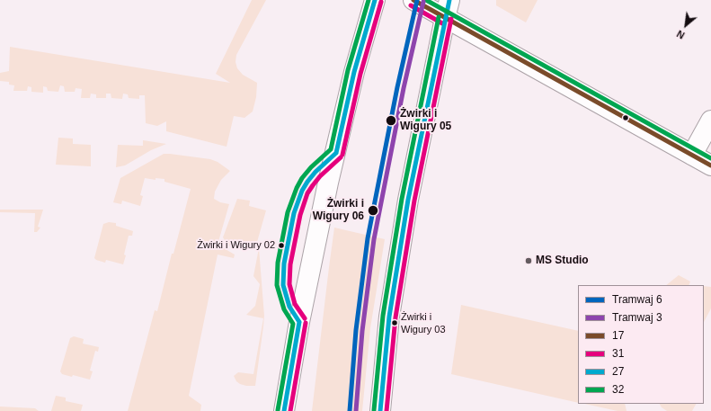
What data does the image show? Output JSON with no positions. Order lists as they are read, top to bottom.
{
  "places": [
    "Żwirki i Wigury 05",
    "Żwirki i Wigury 06",
    "Żwirki i Wigury 02",
    "MS Studio",
    "Żwirki i Wigury 03"
  ],
  "lines": [
    "tram line 6",
    "transit line 17",
    "transit line 27",
    "transit line 32",
    "tram line 3",
    "transit line 31"
  ],
  "legend": [
    "Tramwaj 6",
    "Tramwaj 3",
    "17",
    "31",
    "27",
    "32"
  ],
  "north": "bottom left"
}
